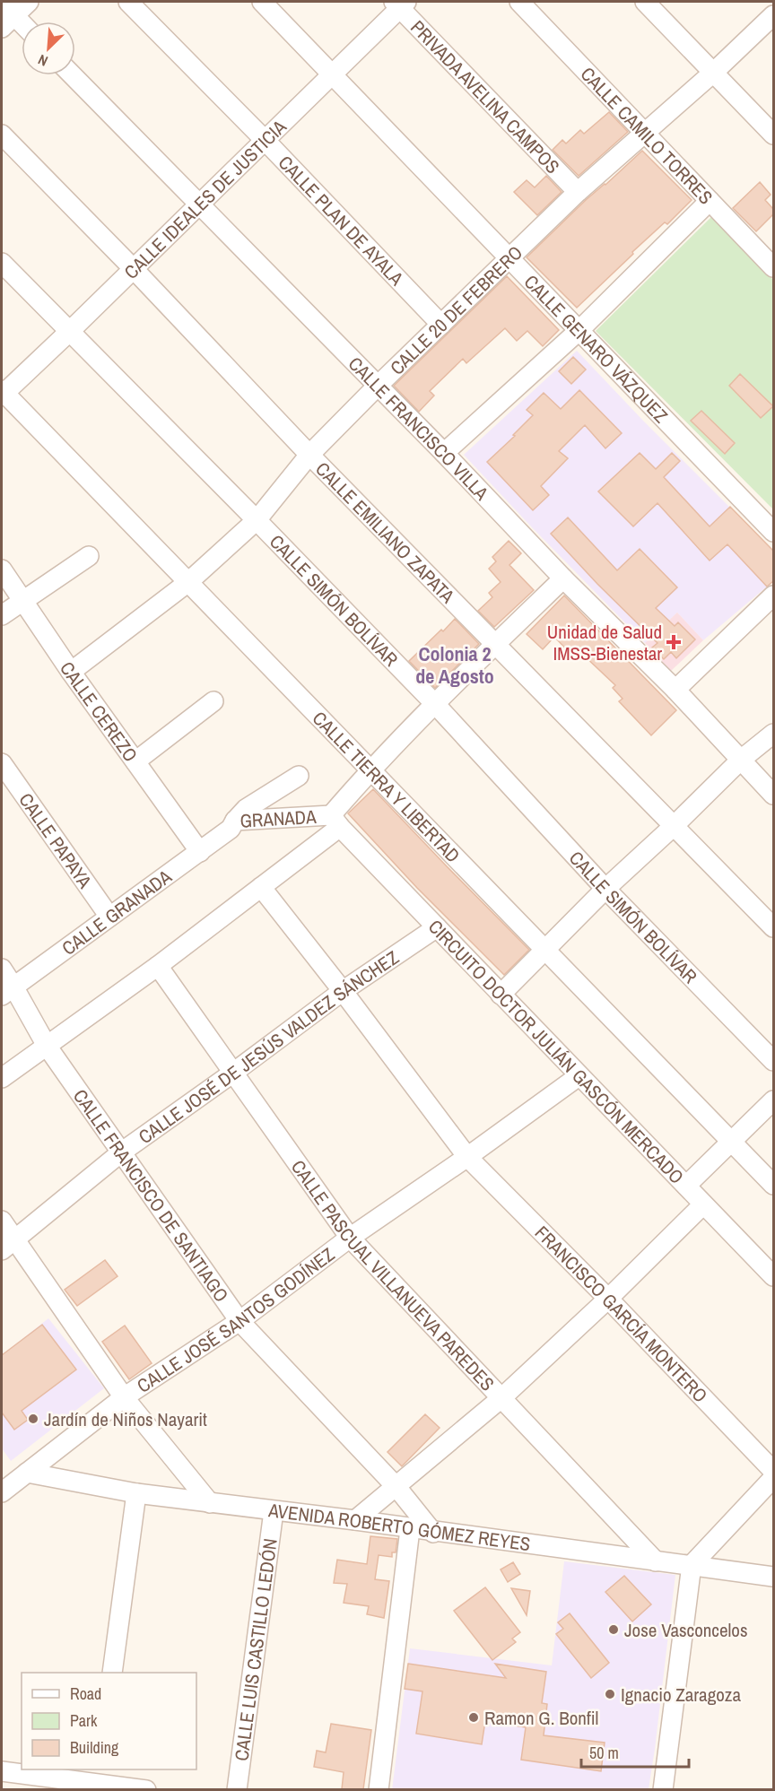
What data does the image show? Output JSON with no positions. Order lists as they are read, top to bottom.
{
  "streets": {
    "street": [
      "PRIVADA AVELINA CAMPOS",
      "CALLE CAMILO TORRES",
      "CALLE IDEALES DE JUSTICIA",
      "CALLE PLAN DE AYALA",
      "CALLE 20 DE FEBRERO",
      "CALLE GENARO VÁZQUEZ",
      "CALLE FRANCISCO VILLA",
      "CALLE EMILIANO ZAPATA",
      "CALLE SIMÓN BOLÍVAR",
      "CALLE CEREZO",
      "CALLE TIERRA Y LIBERTAD",
      "GRANADA",
      "CALLE PAPAYA",
      "CALLE GRANADA",
      "CALLE JOSÉ DE JESÚS VALDEZ SÁNCHEZ",
      "CIRCUITO DOCTOR JULIÁN GASCÓN MERCADO",
      "CALLE FRANCISCO DE SANTIAGO",
      "CALLE PASCUAL VILLANUEVA PAREDES",
      "FRANCISCO GARCÍA MONTERO",
      "CALLE JOSÉ SANTOS GODÍNEZ",
      "AVENIDA ROBERTO GÓMEZ REYES",
      "CALLE LUIS CASTILLO LEDÓN"
    ]
  },
  "crossings": [
    ["PRIVADA AVELINA CAMPOS", "CALLE IDEALES DE JUSTICIA"],
    ["PRIVADA AVELINA CAMPOS", "CALLE 20 DE FEBRERO"],
    ["CALLE CAMILO TORRES", "CALLE 20 DE FEBRERO"],
    ["CALLE IDEALES DE JUSTICIA", "CALLE PLAN DE AYALA"],
    ["CALLE IDEALES DE JUSTICIA", "CALLE GENARO VÁZQUEZ"],
    ["CALLE IDEALES DE JUSTICIA", "CALLE FRANCISCO VILLA"],
    ["CALLE IDEALES DE JUSTICIA", "CALLE EMILIANO ZAPATA"],
    ["CALLE IDEALES DE JUSTICIA", "CALLE SIMÓN BOLÍVAR"],
    ["CALLE IDEALES DE JUSTICIA", "CALLE TIERRA Y LIBERTAD"],
    ["CALLE PLAN DE AYALA", "CALLE 20 DE FEBRERO"],
    ["CALLE 20 DE FEBRERO", "CALLE GENARO VÁZQUEZ"],
    ["CALLE 20 DE FEBRERO", "CALLE FRANCISCO VILLA"],
    ["CALLE 20 DE FEBRERO", "CALLE EMILIANO ZAPATA"],
    ["CALLE 20 DE FEBRERO", "CALLE SIMÓN BOLÍVAR"],
    ["CALLE 20 DE FEBRERO", "CALLE CEREZO"],
    ["CALLE 20 DE FEBRERO", "CALLE TIERRA Y LIBERTAD"],
    ["CALLE CEREZO", "CALLE GRANADA"],
    ["GRANADA", "CALLE GRANADA"],
    ["GRANADA", "CIRCUITO DOCTOR JULIÁN GASCÓN MERCADO"],
    ["CALLE PAPAYA", "CALLE GRANADA"],
    ["CALLE GRANADA", "CALLE FRANCISCO DE SANTIAGO"],
    ["CALLE JOSÉ DE JESÚS VALDEZ SÁNCHEZ", "CIRCUITO DOCTOR JULIÁN GASCÓN MERCADO"],
    ["CALLE JOSÉ DE JESÚS VALDEZ SÁNCHEZ", "CALLE FRANCISCO DE SANTIAGO"],
    ["CALLE JOSÉ DE JESÚS VALDEZ SÁNCHEZ", "CALLE PASCUAL VILLANUEVA PAREDES"],
    ["CALLE JOSÉ DE JESÚS VALDEZ SÁNCHEZ", "FRANCISCO GARCÍA MONTERO"],
    ["CIRCUITO DOCTOR JULIÁN GASCÓN MERCADO", "CALLE JOSÉ SANTOS GODÍNEZ"],
    ["CALLE FRANCISCO DE SANTIAGO", "CALLE JOSÉ SANTOS GODÍNEZ"],
    ["CALLE FRANCISCO DE SANTIAGO", "AVENIDA ROBERTO GÓMEZ REYES"],
    ["CALLE PASCUAL VILLANUEVA PAREDES", "CALLE JOSÉ SANTOS GODÍNEZ"],
    ["CALLE PASCUAL VILLANUEVA PAREDES", "AVENIDA ROBERTO GÓMEZ REYES"],
    ["FRANCISCO GARCÍA MONTERO", "CALLE JOSÉ SANTOS GODÍNEZ"],
    ["CALLE JOSÉ SANTOS GODÍNEZ", "AVENIDA ROBERTO GÓMEZ REYES"],
    ["AVENIDA ROBERTO GÓMEZ REYES", "CALLE LUIS CASTILLO LEDÓN"]
  ],
  "districts": ["Colonia 2 de Agosto"],
  "places": {
    "health": ["Unidad de Salud IMSS-Bienestar"],
    "other": [
      "Jardín de Niños Nayarit",
      "Jose Vasconcelos",
      "Ignacio Zaragoza",
      "Ramon G. Bonfil"
    ]
  },
  "legend": ["Road", "Park", "Building"],
  "scale_bar": "50 m",
  "north": "bottom left"
}
